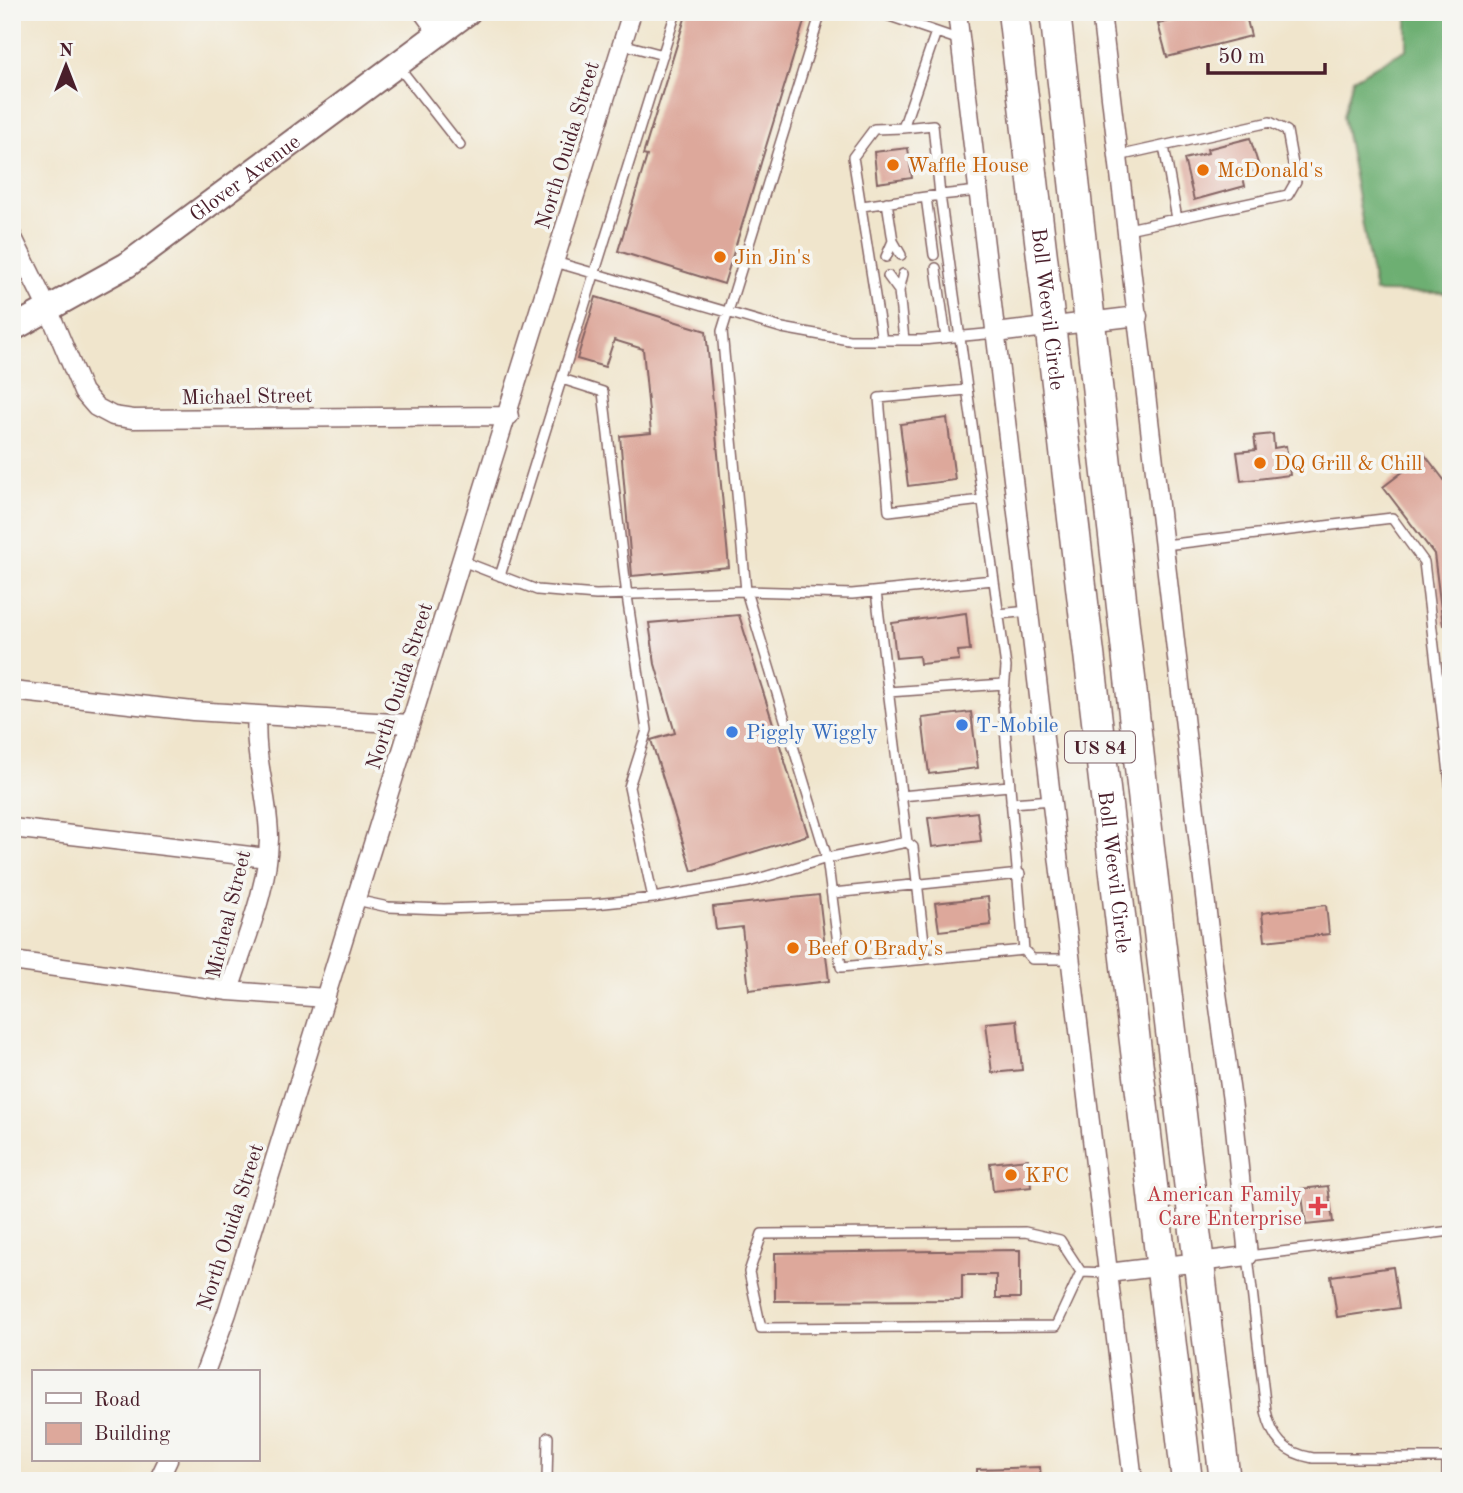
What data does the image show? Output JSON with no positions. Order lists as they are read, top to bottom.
{
  "streets": {
    "highway": ["Boll Weevil Circle", "US 84"],
    "main road": ["Glover Avenue"],
    "street": ["North Ouida Street", "Michael Street", "Micheal Street"]
  },
  "crossings": [
    ["North Ouida Street", "Michael Street"],
    ["North Ouida Street", "Micheal Street"],
    ["Glover Avenue", "Michael Street"]
  ],
  "places": {
    "other": [
      "Waffle House",
      "McDonald's",
      "Jin Jin's",
      "DQ Grill & Chill",
      "T-Mobile",
      "Piggly Wiggly",
      "Beef O'Brady's",
      "KFC"
    ],
    "health": ["American Family Care Enterprise"]
  },
  "legend": ["Road", "Building"],
  "scale_bar": "50 m",
  "north": "top"
}
